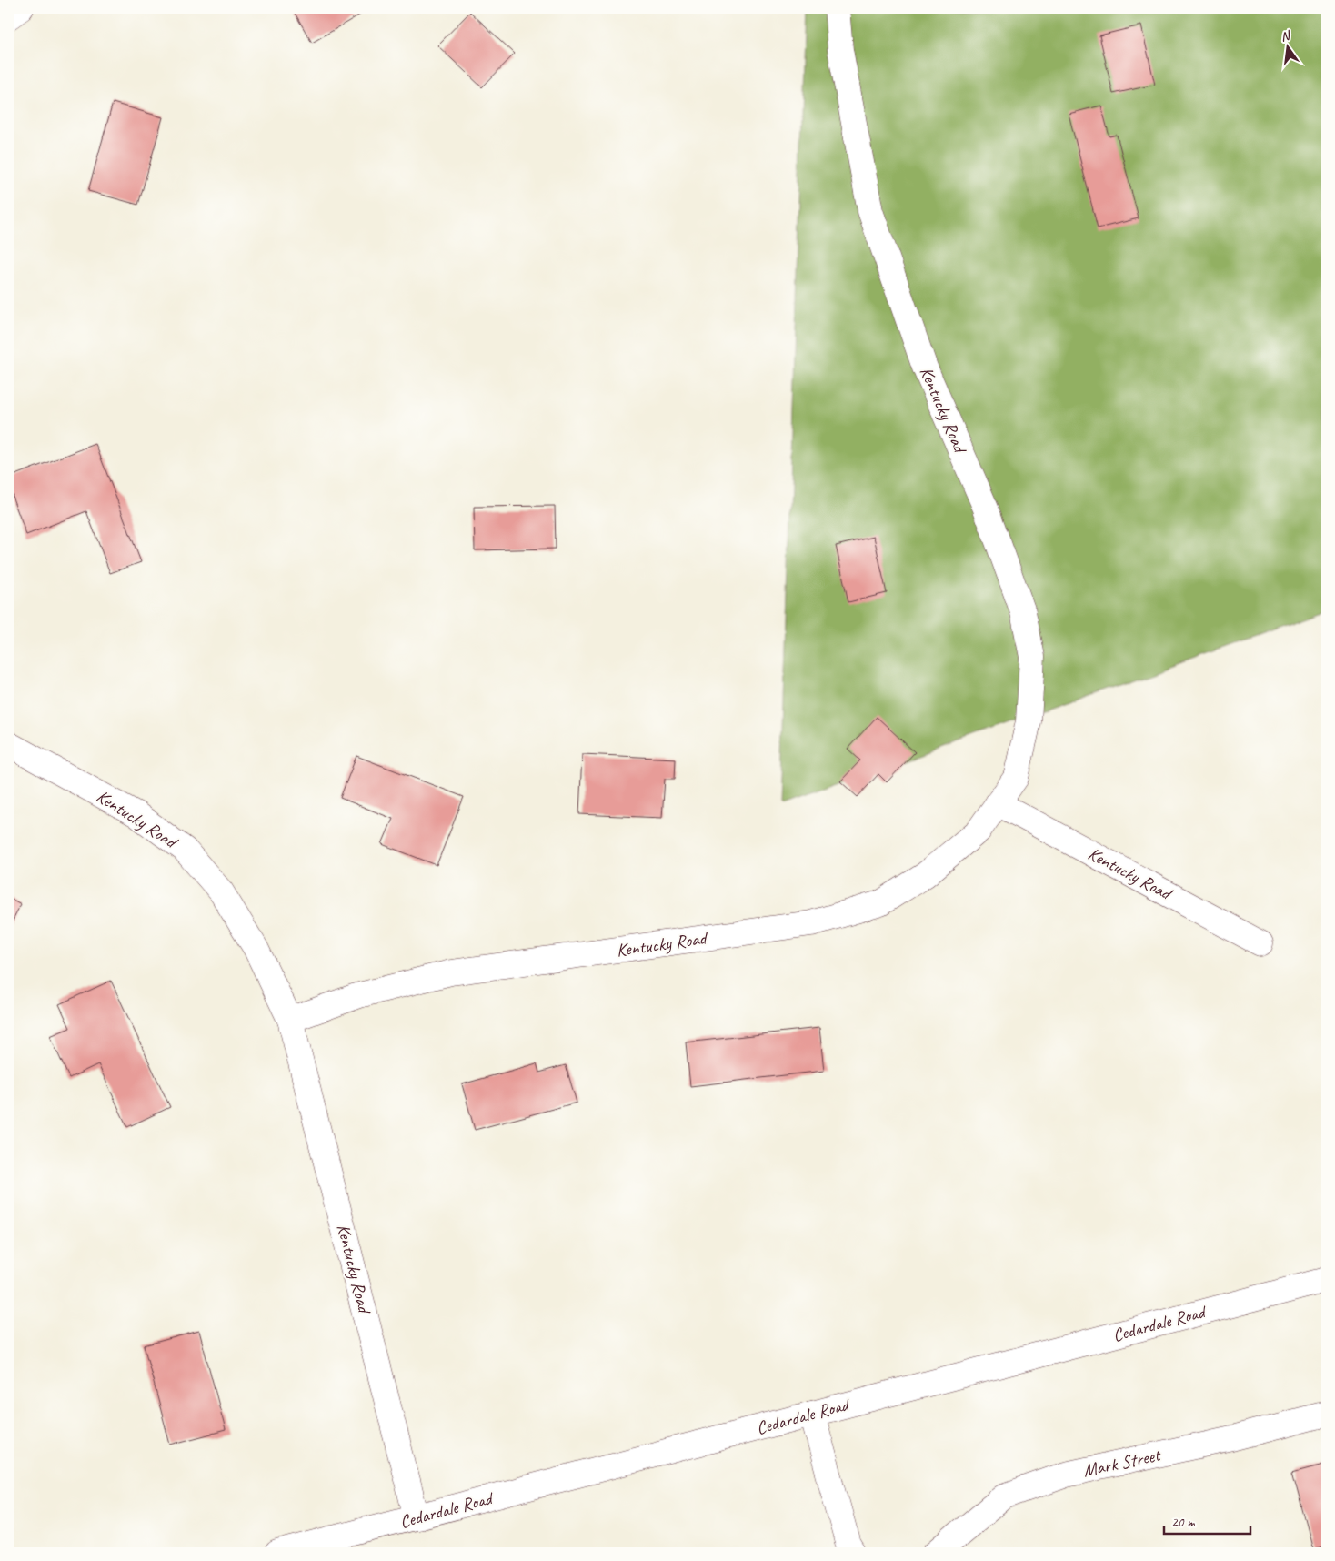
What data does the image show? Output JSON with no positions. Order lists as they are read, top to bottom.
{
  "streets": {
    "street": ["Kentucky Road", "Cedardale Road", "Mark Street"]
  },
  "crossings": [
    ["Kentucky Road", "Cedardale Road"]
  ],
  "scale_bar": "20 m",
  "north": "top"
}
